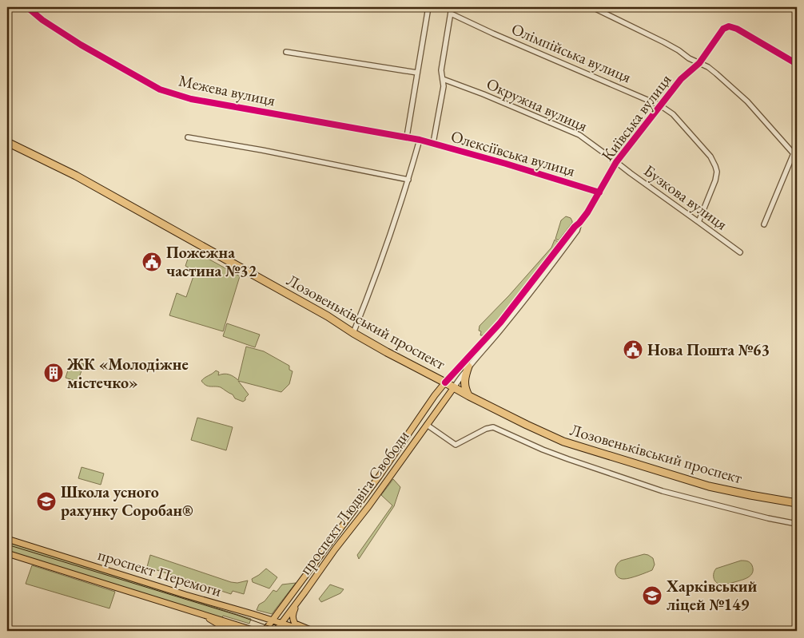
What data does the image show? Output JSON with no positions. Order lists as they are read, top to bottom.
{
  "streets": {
    "highway": ["Лозовеньківський проспект"],
    "main road": ["проспект Людвіга Свободи", "проспект Перемоги"],
    "street": [
      "Олімпійська вулиця",
      "Межева вулиця",
      "Окружна вулиця",
      "Київська вулиця",
      "Олексіївська вулиця",
      "Бузкова вулиця"
    ]
  },
  "crossings": [
    ["Олімпійська вулиця", "Київська вулиця"],
    ["Олімпійська вулиця", "Бузкова вулиця"],
    ["Межева вулиця", "Олексіївська вулиця"],
    ["Окружна вулиця", "Київська вулиця"],
    ["Окружна вулиця", "Бузкова вулиця"],
    ["Київська вулиця", "Олексіївська вулиця"],
    ["Київська вулиця", "Бузкова вулиця"],
    ["Лозовеньківський проспект", "проспект Людвіга Свободи"],
    ["проспект Людвіга Свободи", "проспект Перемоги"]
  ],
  "places": {
    "public building": ["Пожежна частина №32", "Нова Пошта №63"],
    "building": ["ЖК «Молодіжне містечко»"],
    "school or university": ["Школа усного рахунку Соробан®", "Харківський ліцей №149"]
  }
}
